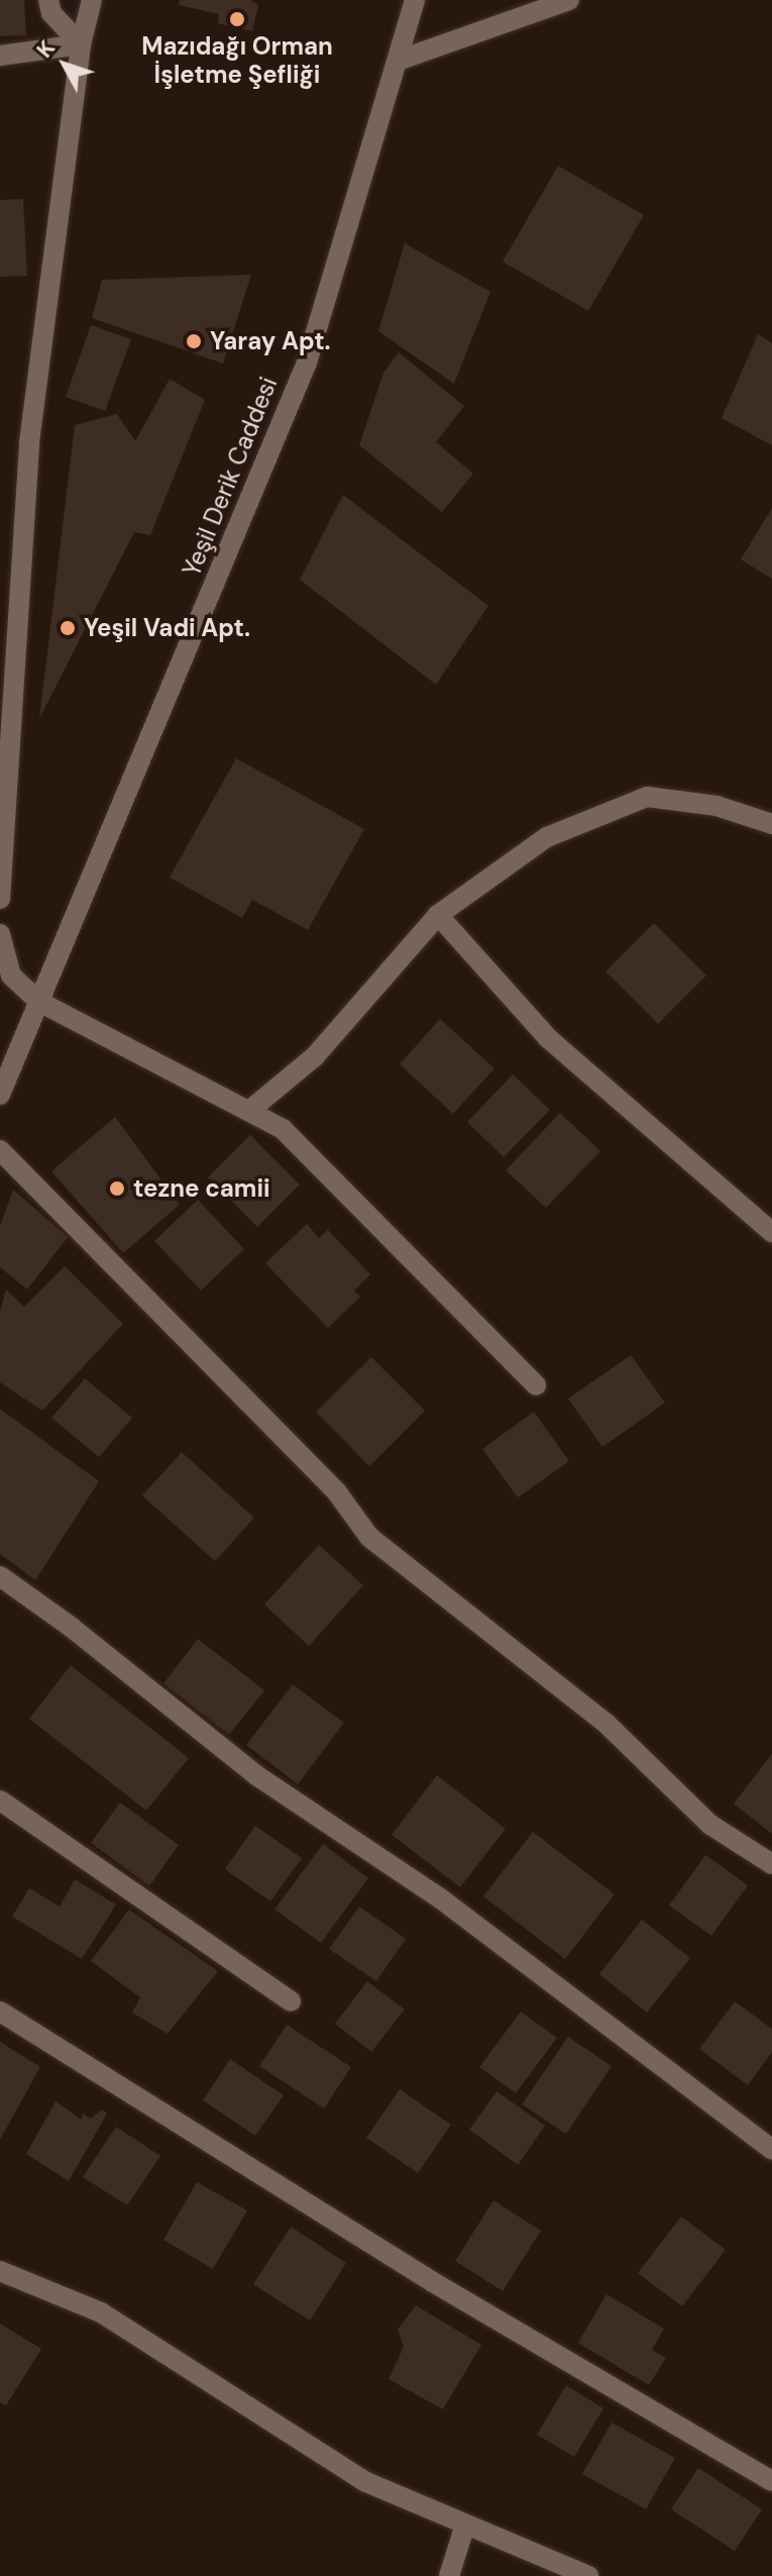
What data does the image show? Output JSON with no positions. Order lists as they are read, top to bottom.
{
  "streets": {
    "street": ["Yeşil Derik Caddesi"]
  },
  "places": [
    "Mazıdağı Orman İşletme Şefliği",
    "Yaray Apt.",
    "Yeşil Vadi Apt.",
    "tezne camii"
  ],
  "north": "top left"
}
